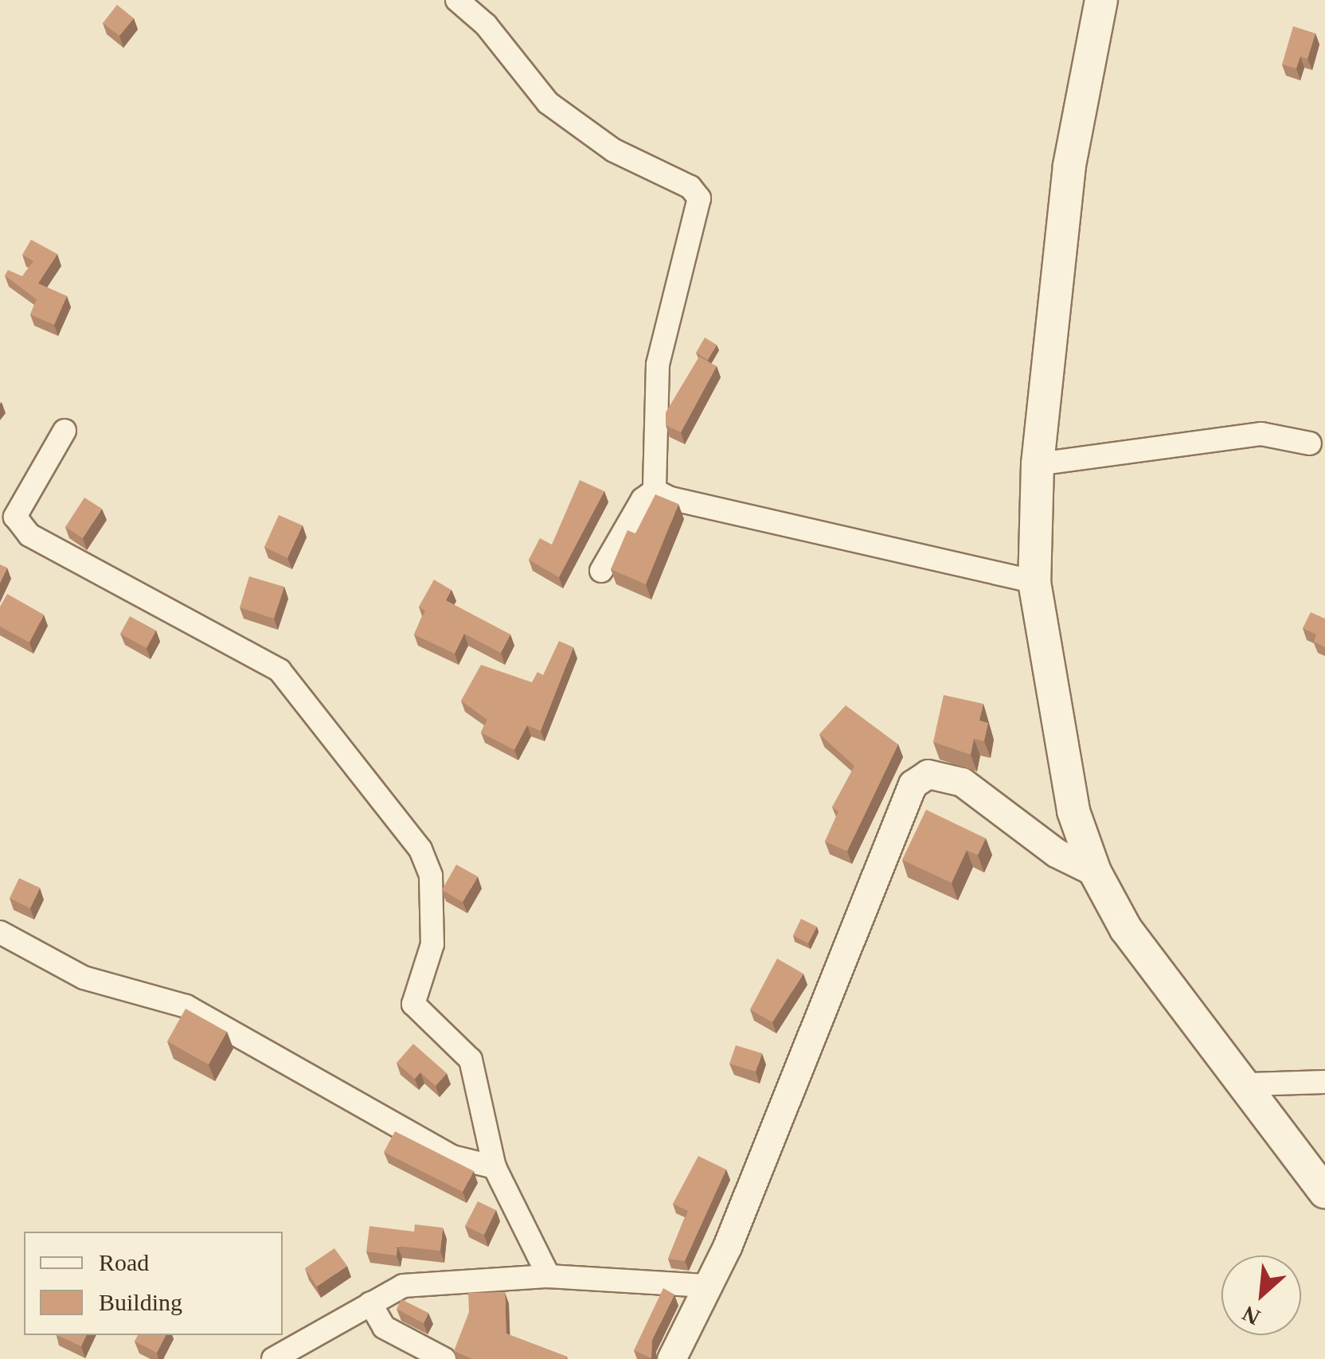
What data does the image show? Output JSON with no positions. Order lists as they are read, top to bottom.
{
  "legend": ["Road", "Building"],
  "north": "bottom left"
}
